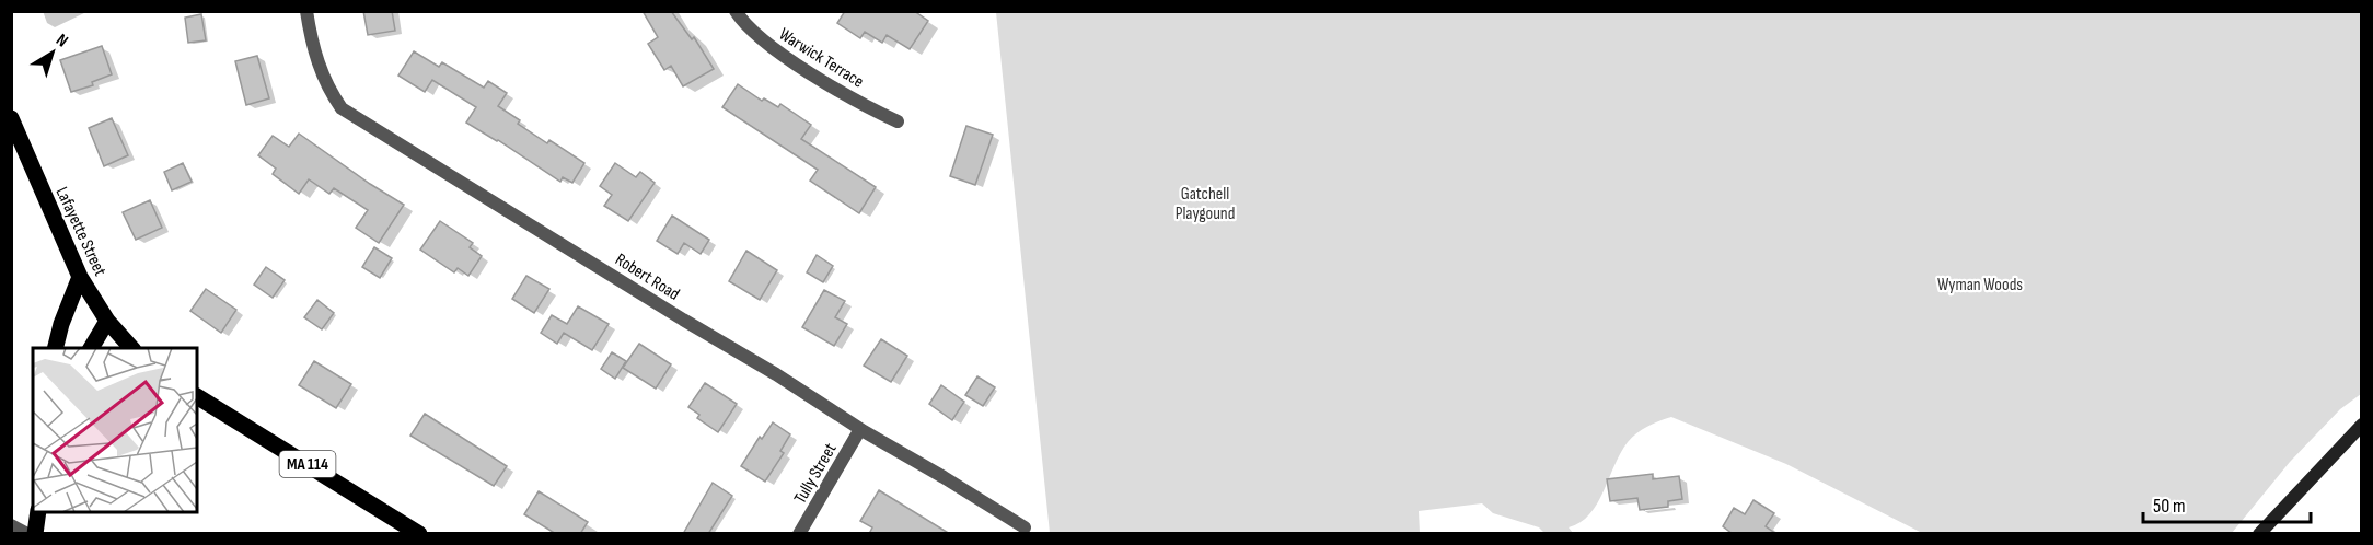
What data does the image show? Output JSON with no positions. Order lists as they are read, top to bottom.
{
  "streets": {
    "main road": ["Lafayette Street", "MA 114"],
    "street": ["Warwick Terrace", "Robert Road", "Tully Street"]
  },
  "crossings": [
    ["Robert Road", "Tully Street"]
  ],
  "parks": ["Gatchell Playgound", "Wyman Woods"],
  "scale_bar": "50 m",
  "north": "top right"
}
